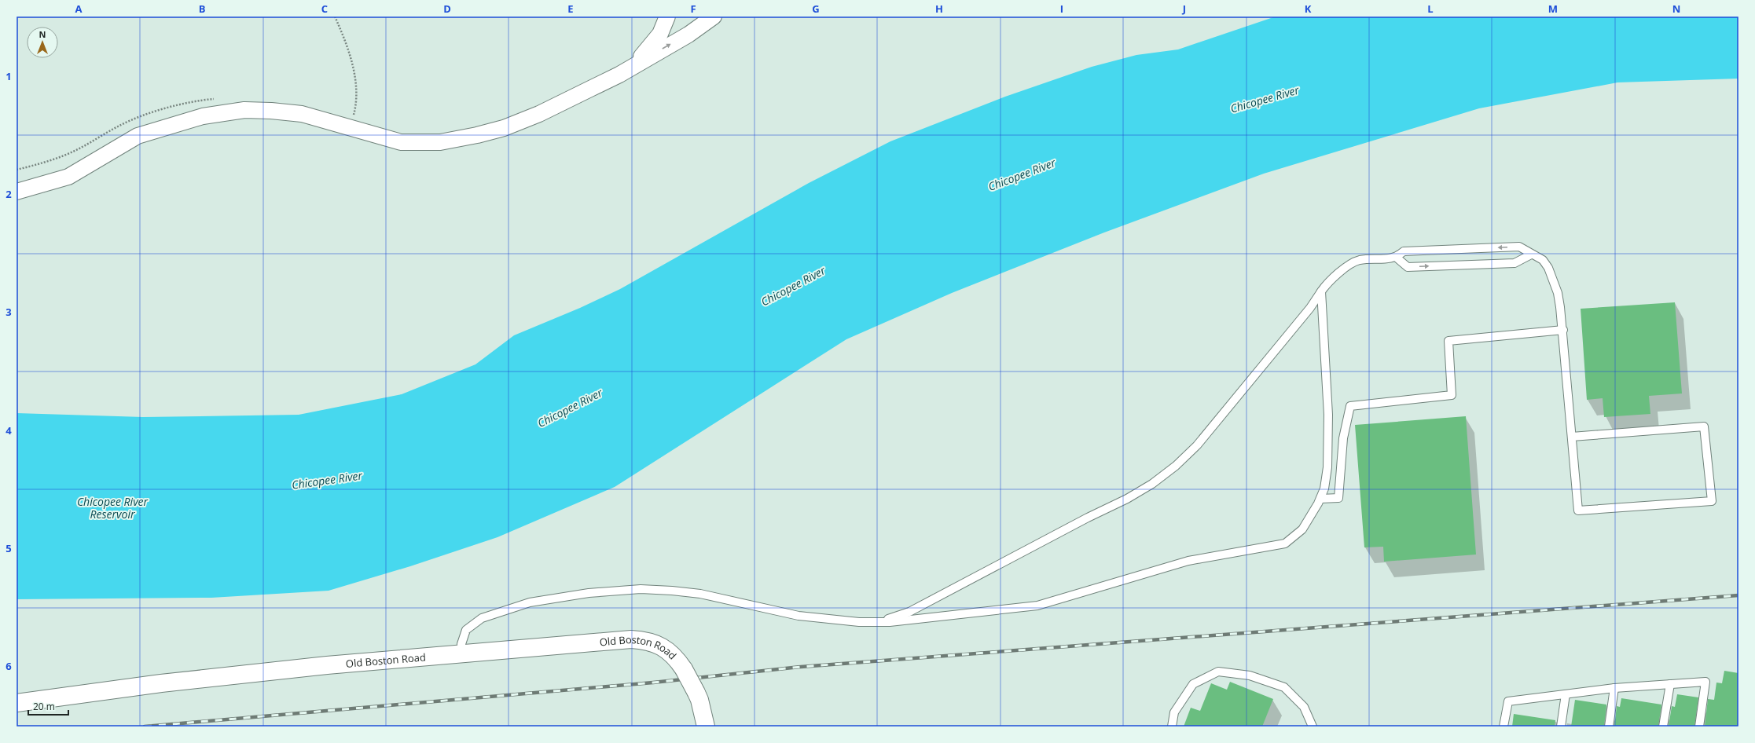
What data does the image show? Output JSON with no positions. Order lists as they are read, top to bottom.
{
  "streets": {
    "street": ["Old Boston Road"]
  },
  "water": ["Chicopee River", "Chicopee River Reservoir"],
  "scale_bar": "20 m",
  "north": "top",
  "grid": {
    "columns": [
      "A",
      "B",
      "C",
      "D",
      "E",
      "F",
      "G",
      "H",
      "I",
      "J",
      "K",
      "L",
      "M",
      "N"
    ],
    "rows": [
      "1",
      "2",
      "3",
      "4",
      "5",
      "6"
    ]
  }
}
